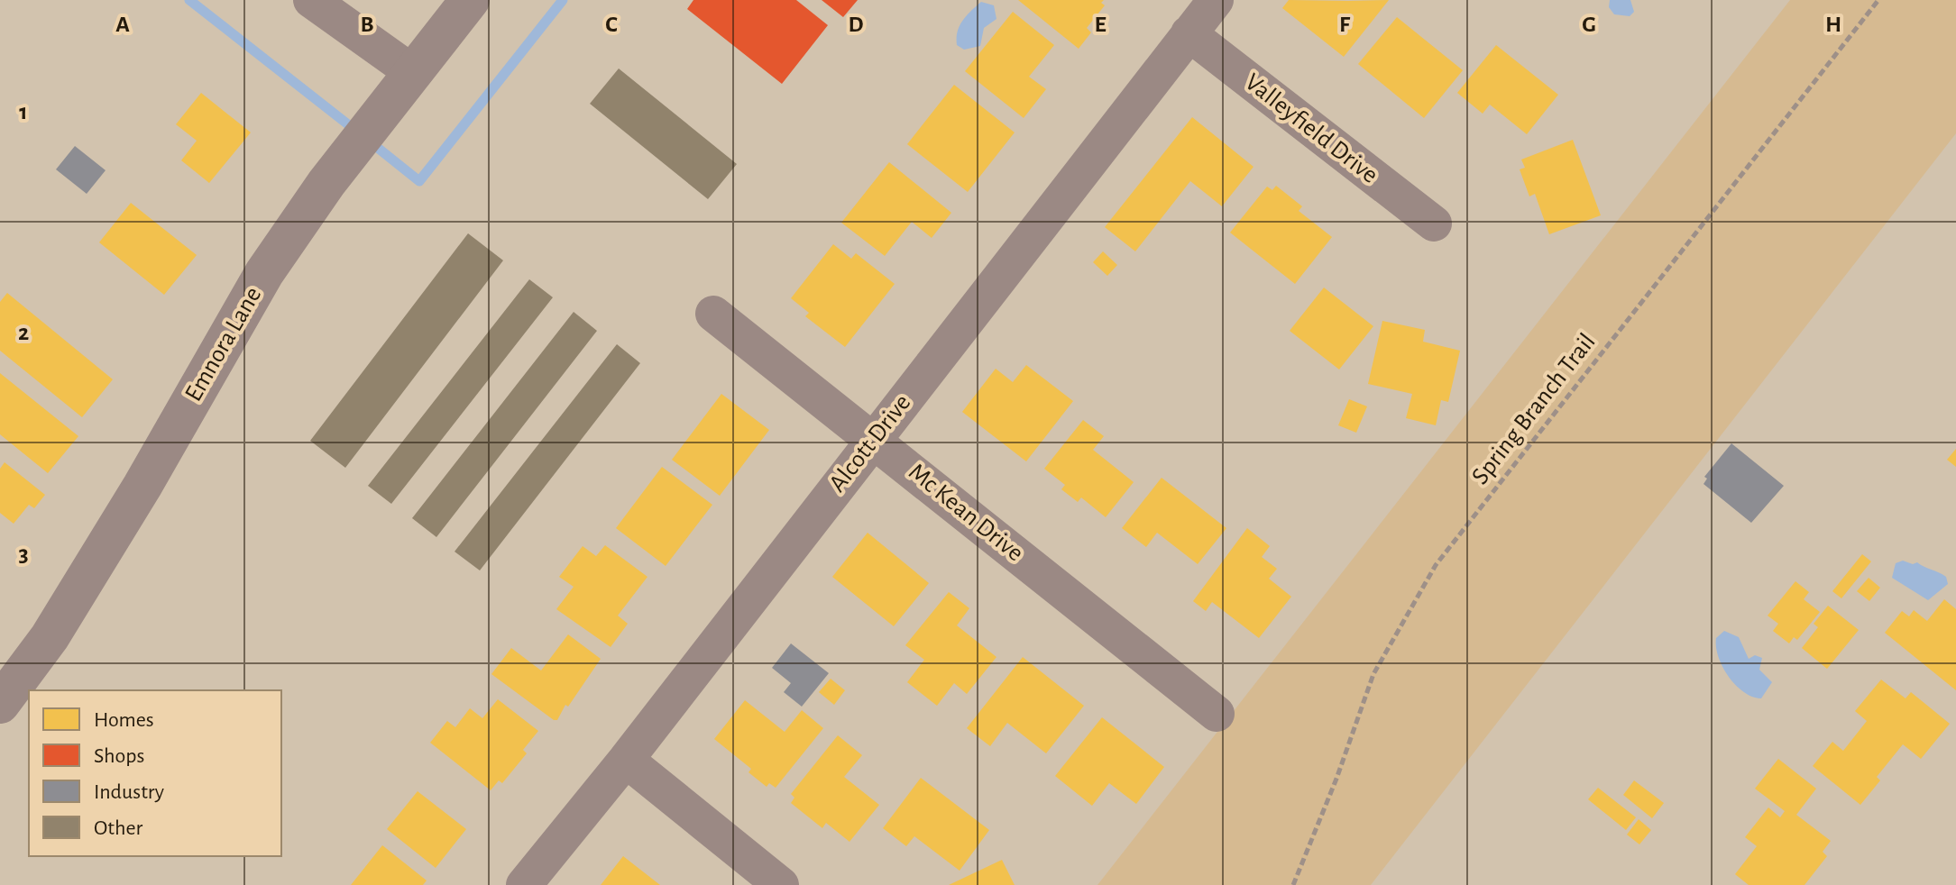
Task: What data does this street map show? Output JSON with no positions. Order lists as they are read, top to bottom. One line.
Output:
{"streets":{"street":["Valleyfield Drive","Emnora Lane","Alcott Drive","Mc Kean Drive"],"path":["Spring Branch Trail"]},"crossings":[["Valleyfield Drive","Alcott Drive"],["Alcott Drive","Mc Kean Drive"]],"legend":["Homes","Shops","Industry","Other"],"grid":{"columns":["A","B","C","D","E","F","G","H"],"rows":["1","2","3"]}}
